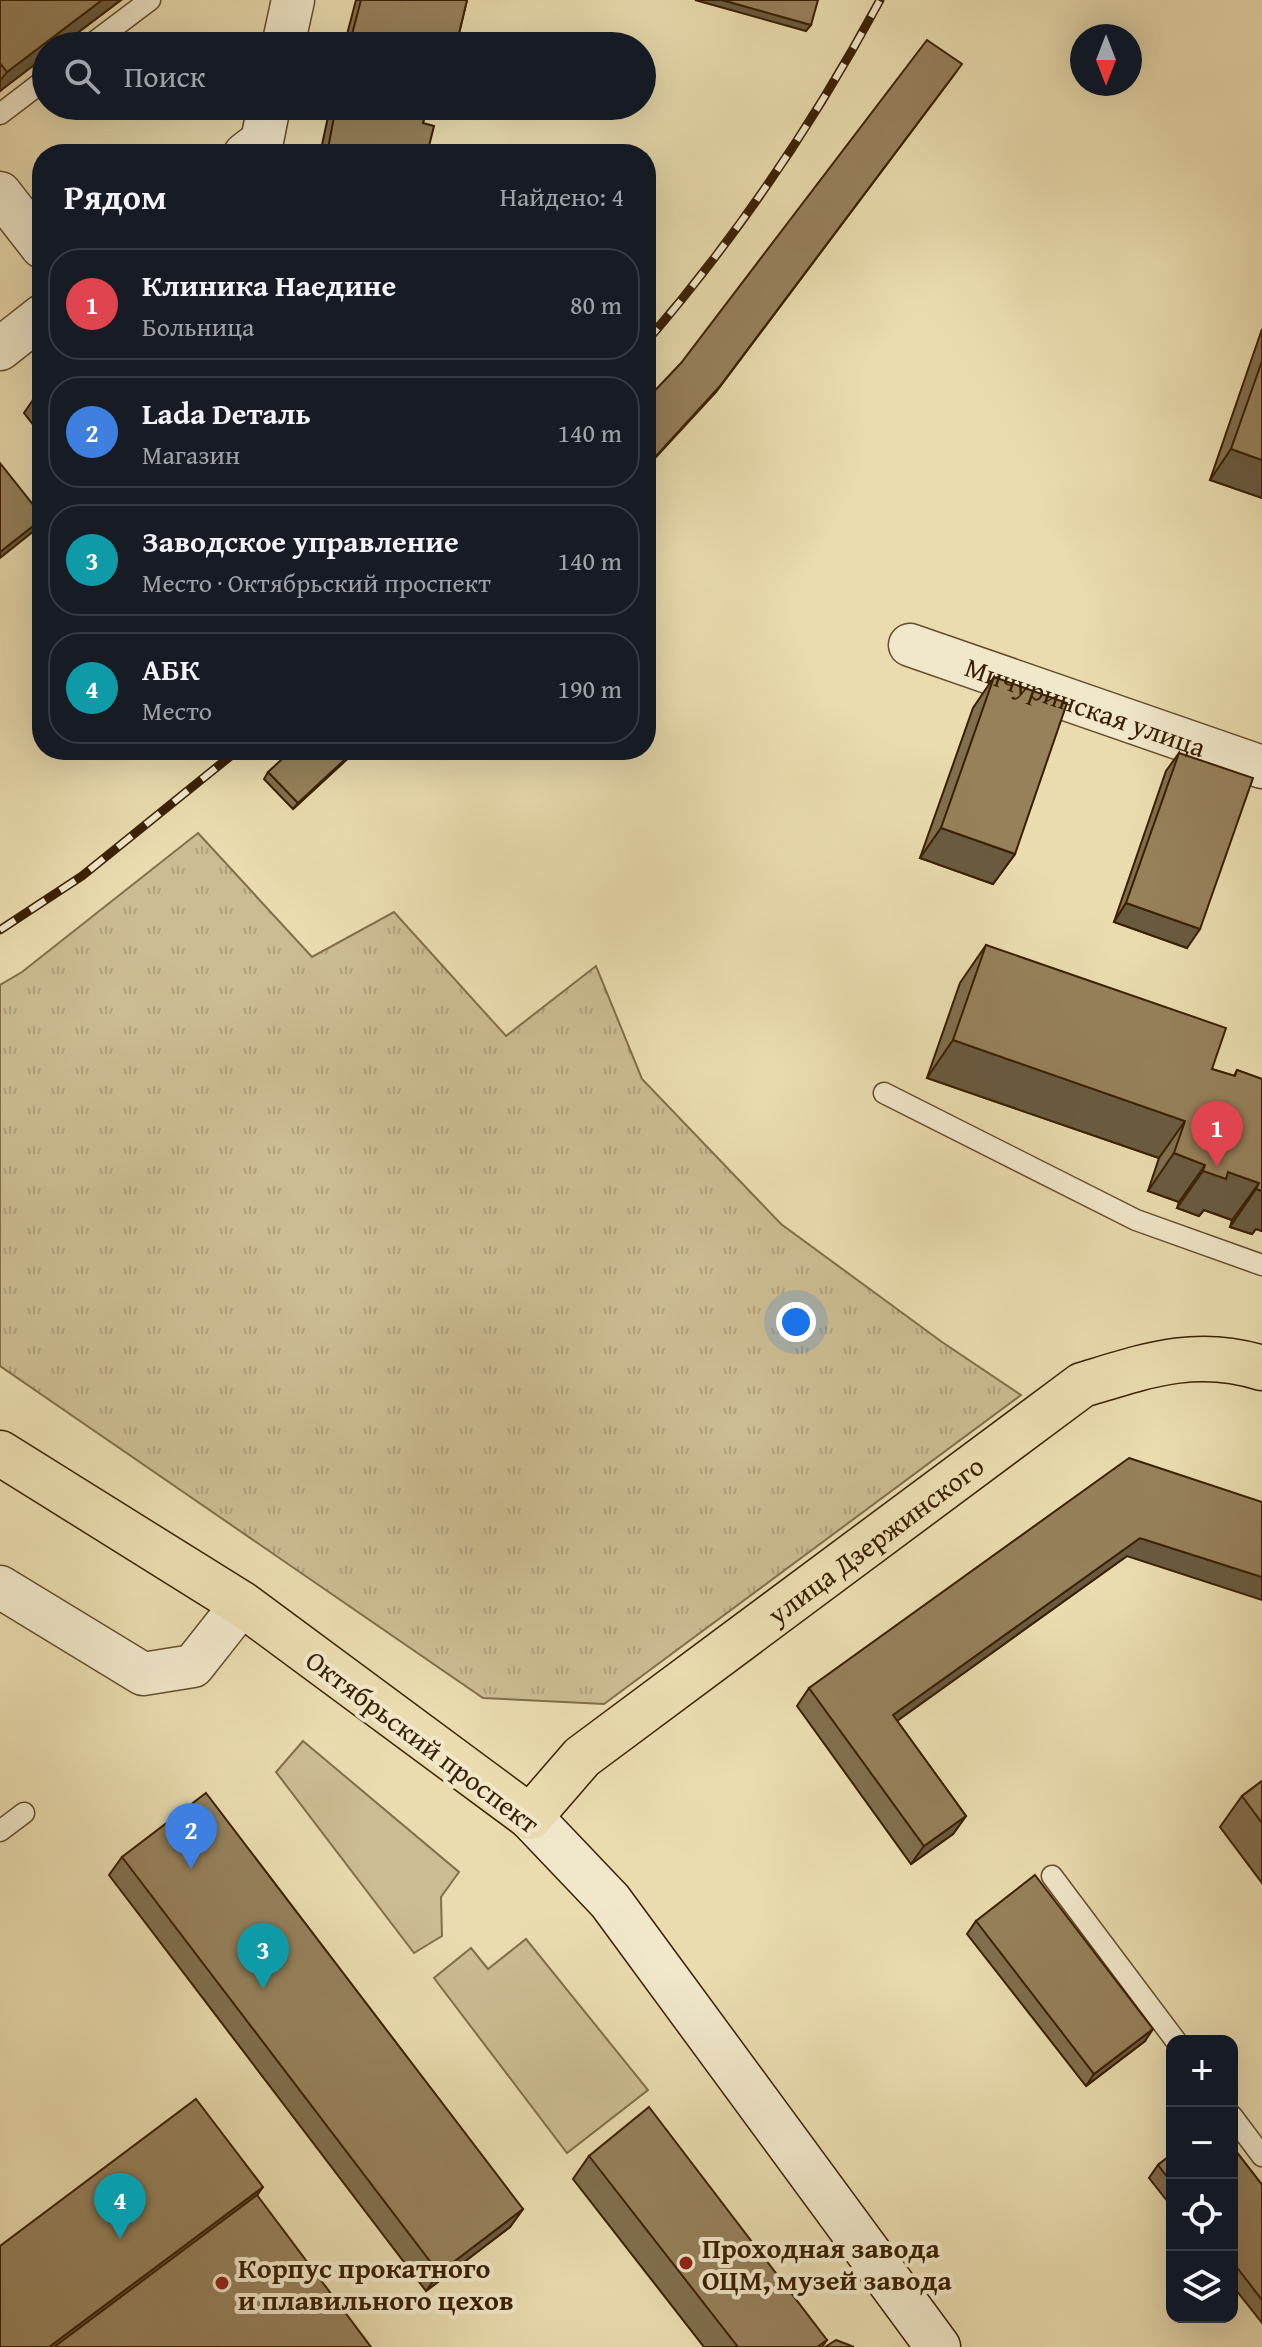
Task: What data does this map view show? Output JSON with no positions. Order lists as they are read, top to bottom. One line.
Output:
{"streets":{"main road":["улица Дзержинского","Октябрьский проспект"],"street":["Мичуринская улица"]},"crossings":[["улица Дзержинского","Октябрьский проспект"]],"places":["Проходная завода ОЦМ, музей завода","Корпус прокатного и плавильного цехов"],"north":"bottom","page":{"search":"Поиск","heading":["Рядом","Найдено: 4"],"list":[{"mark":"1","name":"Клиника Наедине","note":"Больница","value":"80 m"},{"mark":"2","name":"Lada Dеталь","note":"Магазин","value":"140 m"},{"mark":"3","name":"Заводское управление","note":"Место · Октябрьский проспект","value":"140 m"},{"mark":"4","name":"АБК","note":"Место","value":"190 m"}],"pins":["1","2","3","4"],"map_buttons":["+","−"]}}
